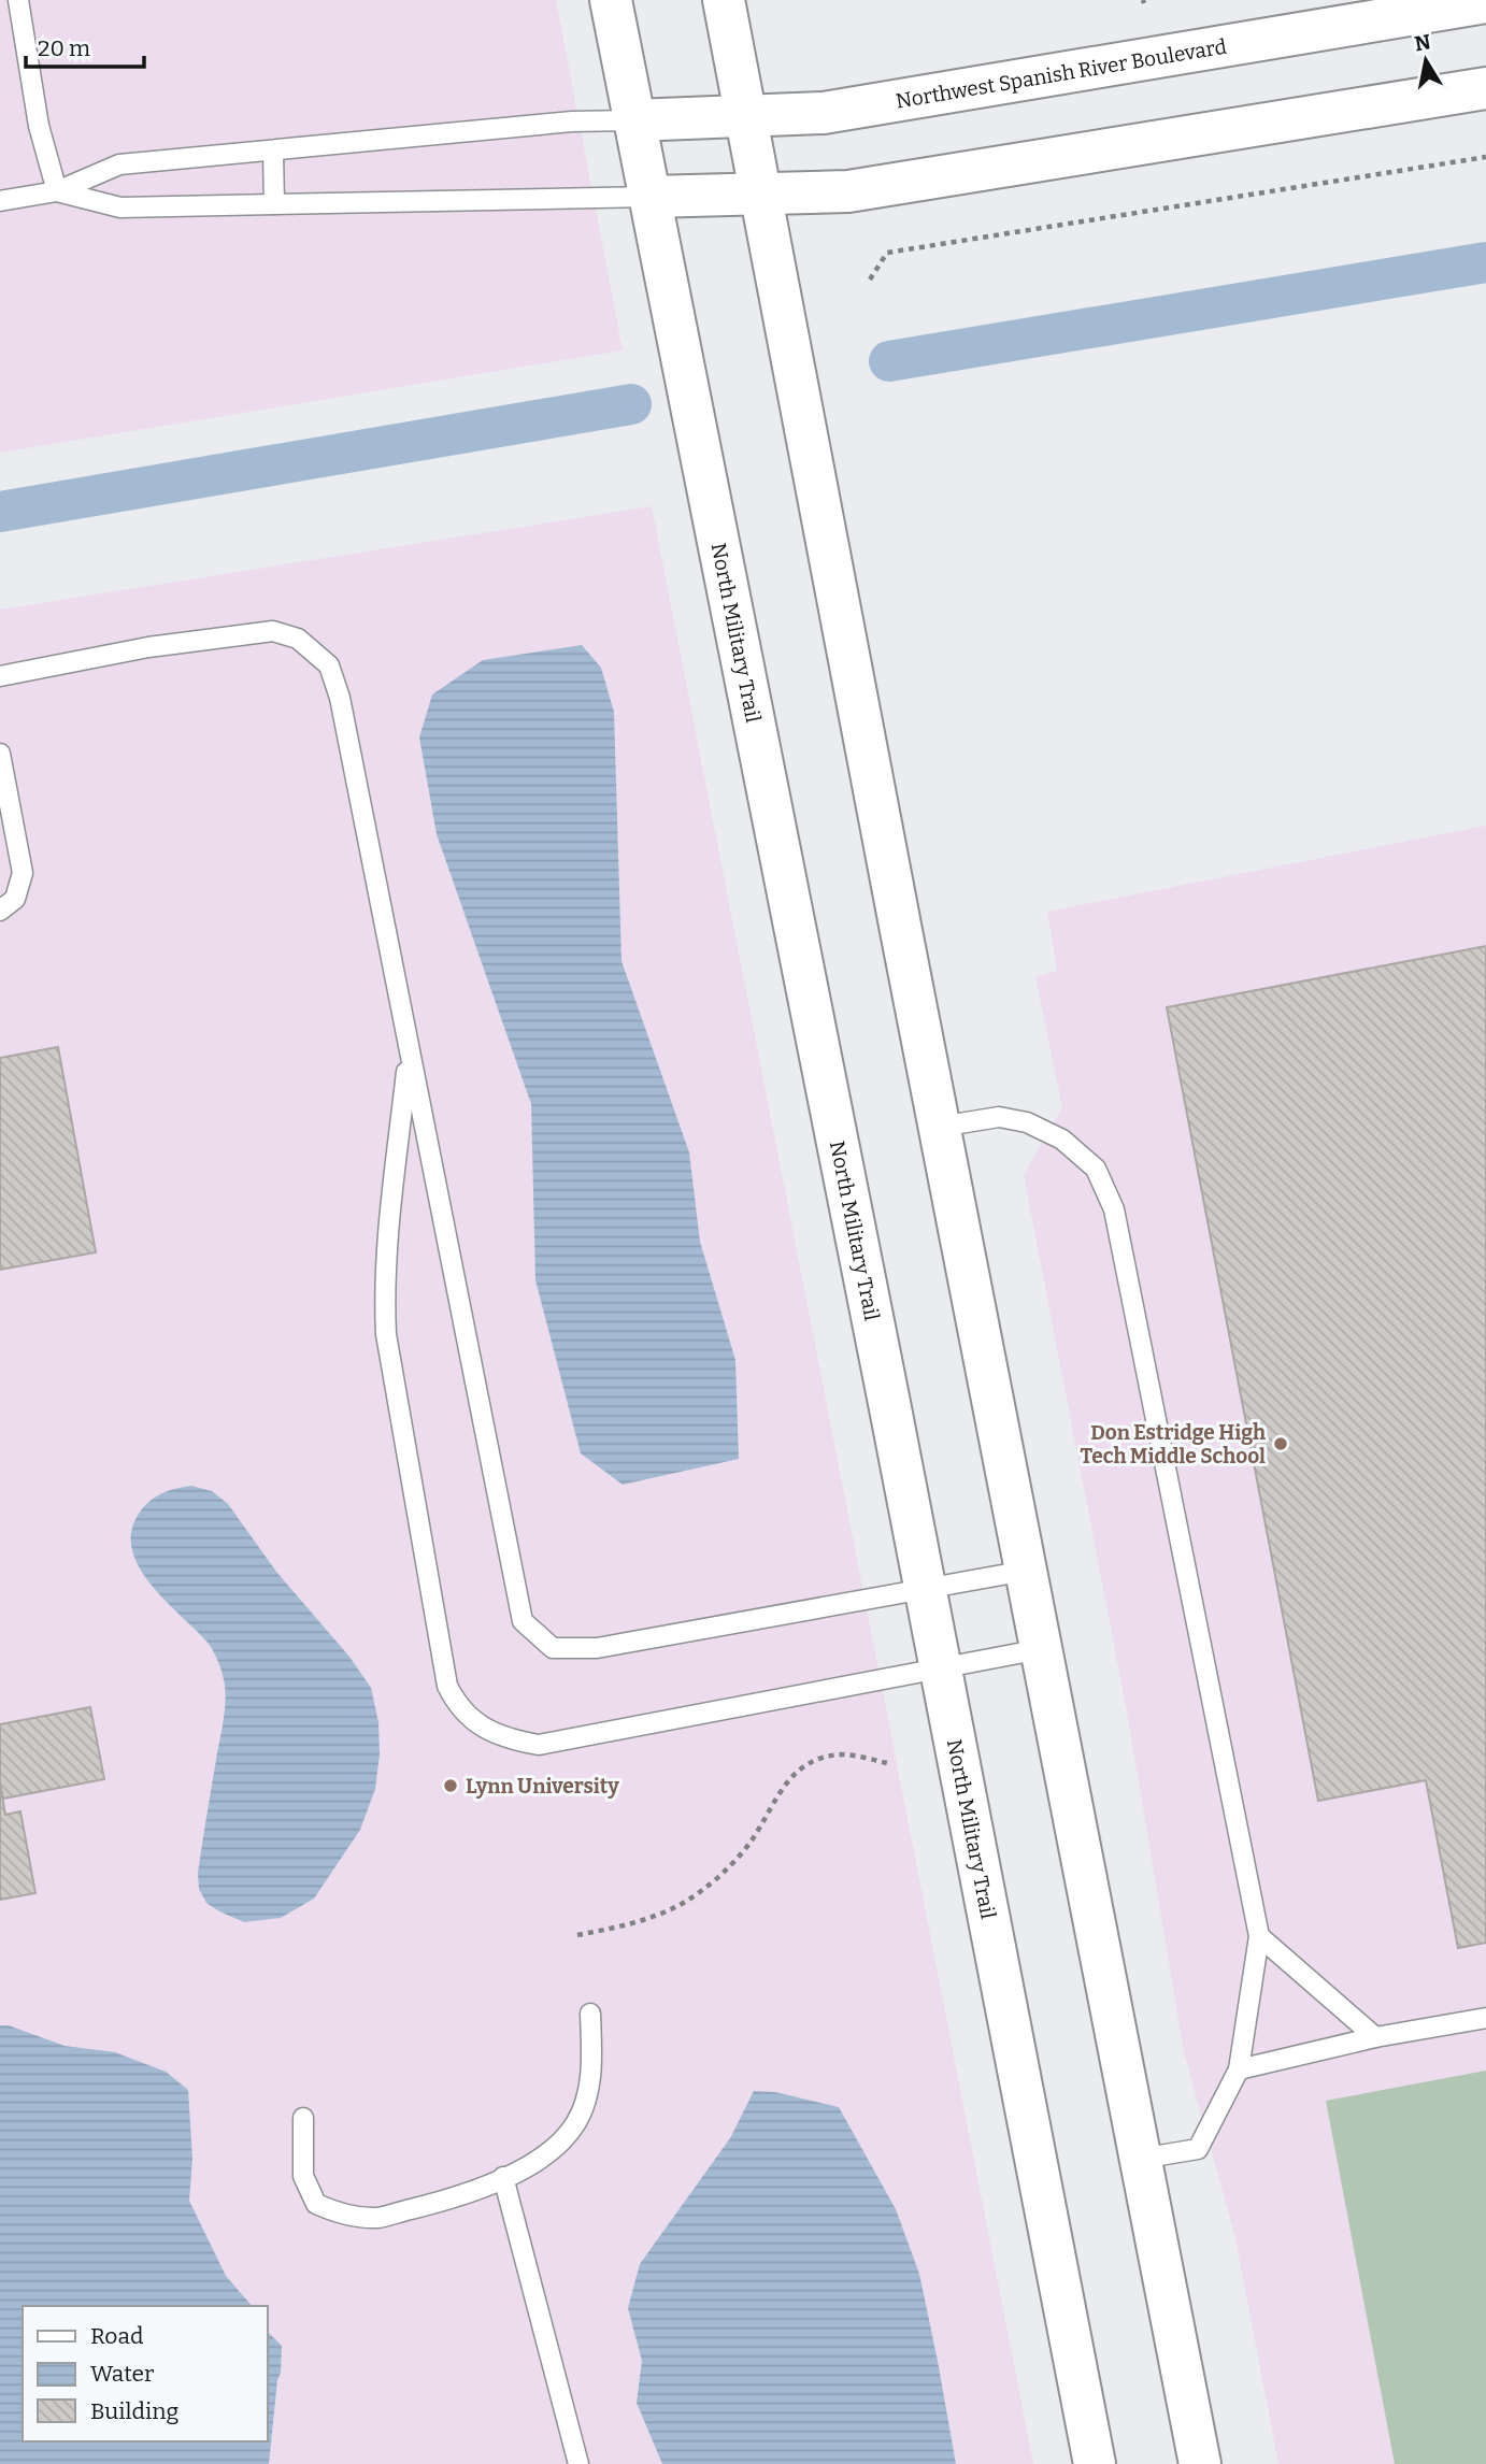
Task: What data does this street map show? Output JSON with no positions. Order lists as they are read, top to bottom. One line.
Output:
{"streets":{"main road":["Northwest Spanish River Boulevard","North Military Trail"]},"crossings":[["Northwest Spanish River Boulevard","North Military Trail"]],"places":["Don Estridge High Tech Middle School","Lynn University"],"legend":["Road","Water","Building"],"scale_bar":"20 m","north":"top"}
